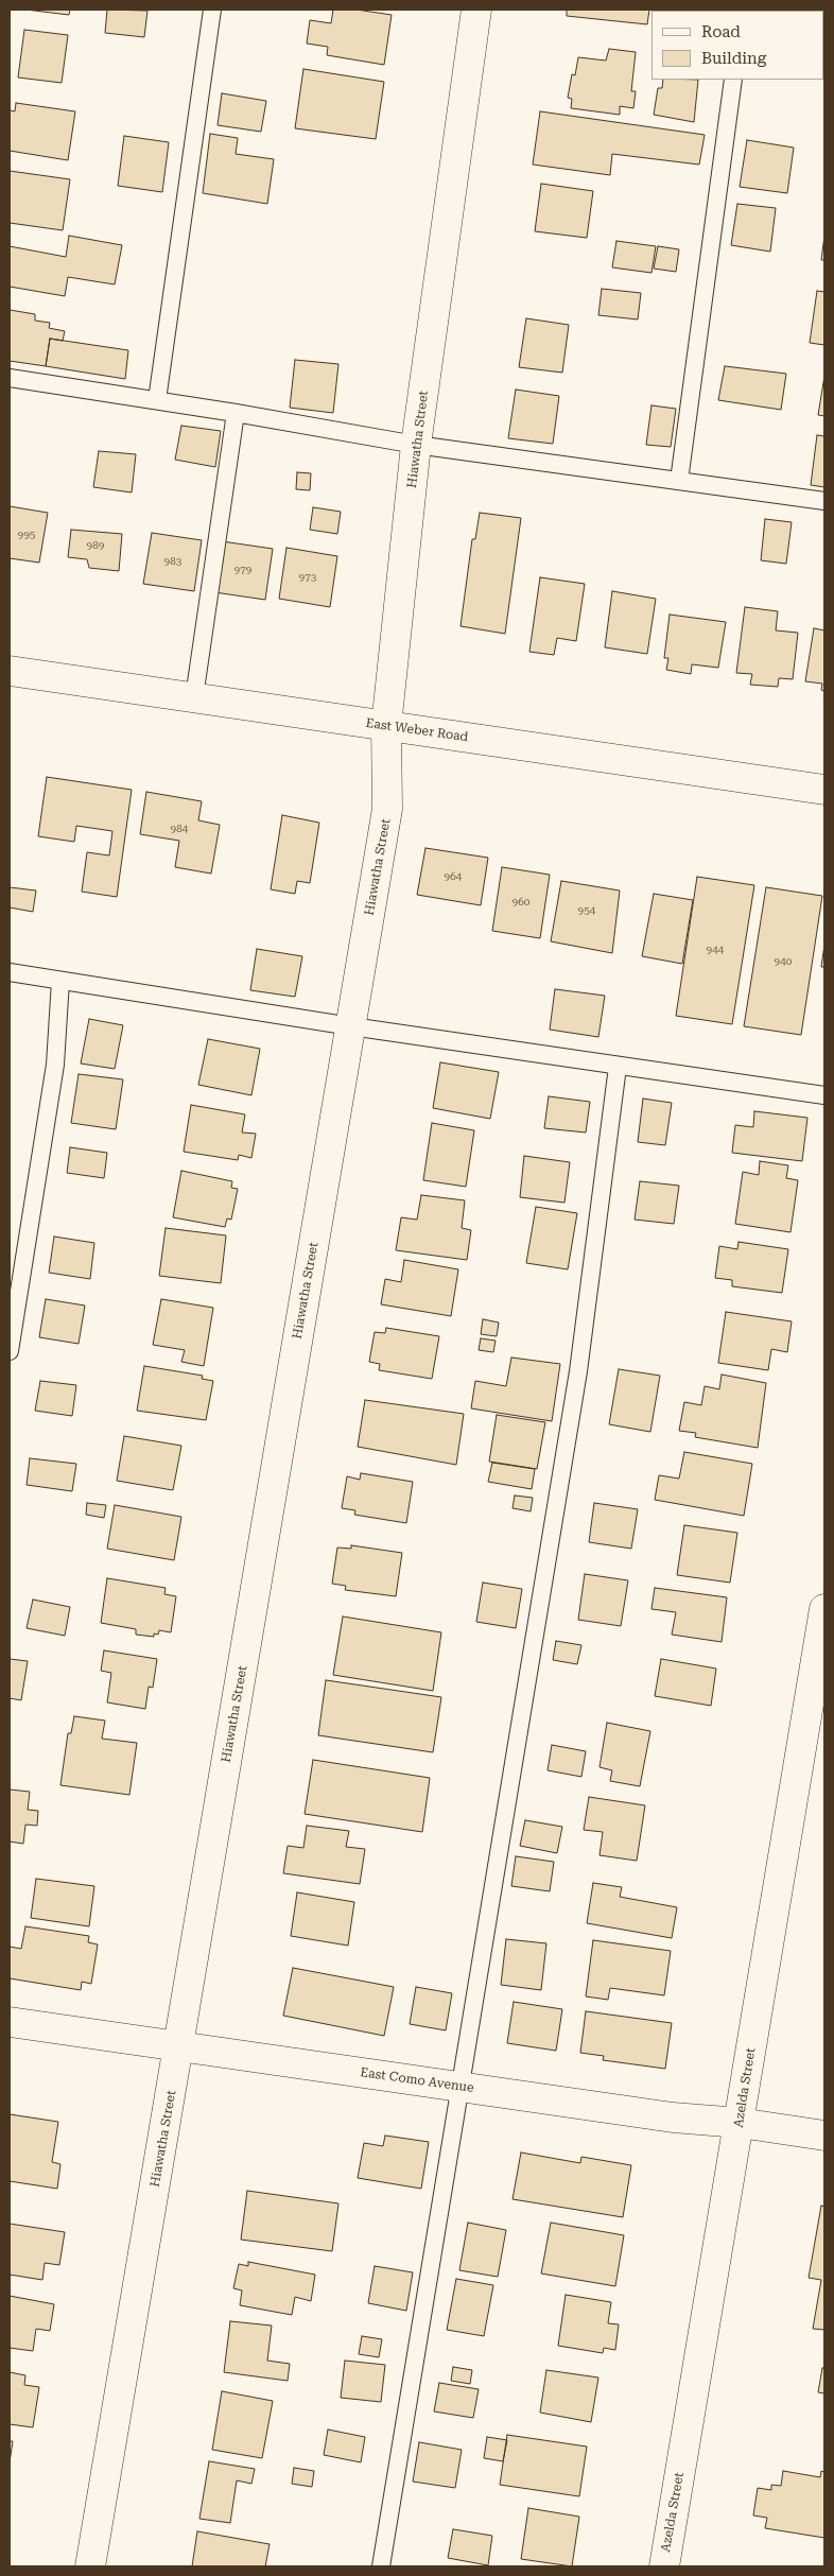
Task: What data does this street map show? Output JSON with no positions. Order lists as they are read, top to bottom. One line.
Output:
{"streets":{"street":["Hiawatha Street","East Weber Road","East Como Avenue","Azelda Street"]},"crossings":[["Hiawatha Street","East Weber Road"],["Hiawatha Street","East Como Avenue"],["East Como Avenue","Azelda Street"]],"house_numbers":["995","989","983","979","973","984","964","960","954","944","940"],"legend":["Road","Building"]}
